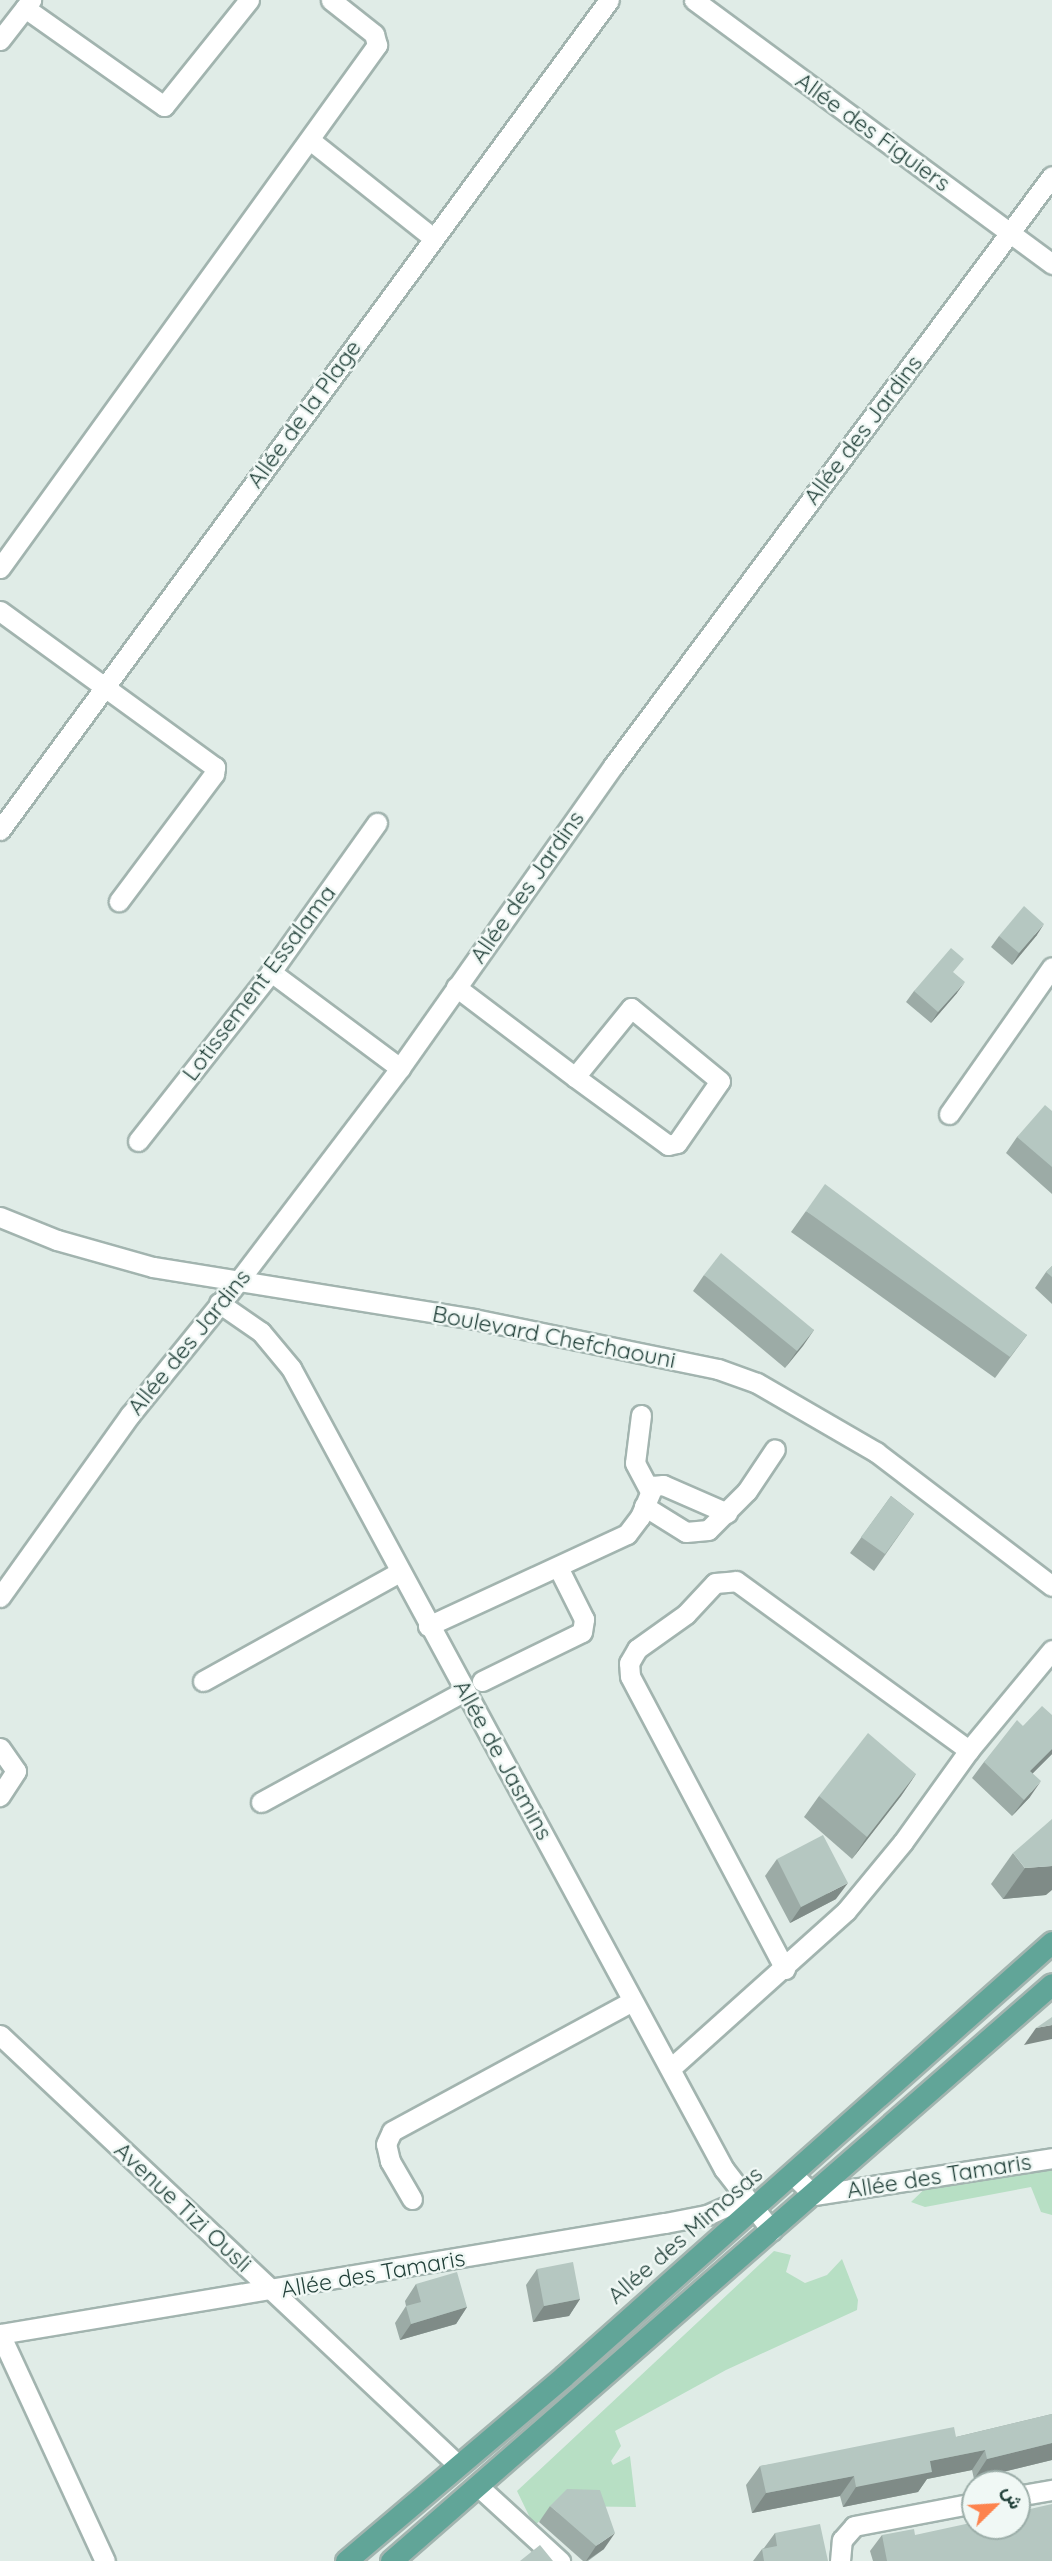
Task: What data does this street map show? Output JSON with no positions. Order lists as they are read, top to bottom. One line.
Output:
{"streets":{"main road":["Allée des Mimosas"],"street":["Allée des Figuiers","Allée de la Plage","Allée des Jardins","Lotissement Essalama","Boulevard Chefchaouni","Allée de Jasmins","Allée des Tamaris","Avenue Tizi Ousli"]},"crossings":[["Allée des Figuiers","Allée des Jardins"],["Allée des Jardins","Boulevard Chefchaouni"],["Allée des Jardins","Allée de Jasmins"],["Allée de Jasmins","Allée des Tamaris"],["Allée de Jasmins","Allée des Mimosas"],["Allée des Tamaris","Avenue Tizi Ousli"],["Allée des Tamaris","Allée des Mimosas"],["Avenue Tizi Ousli","Allée des Mimosas"]],"north":"top right"}
